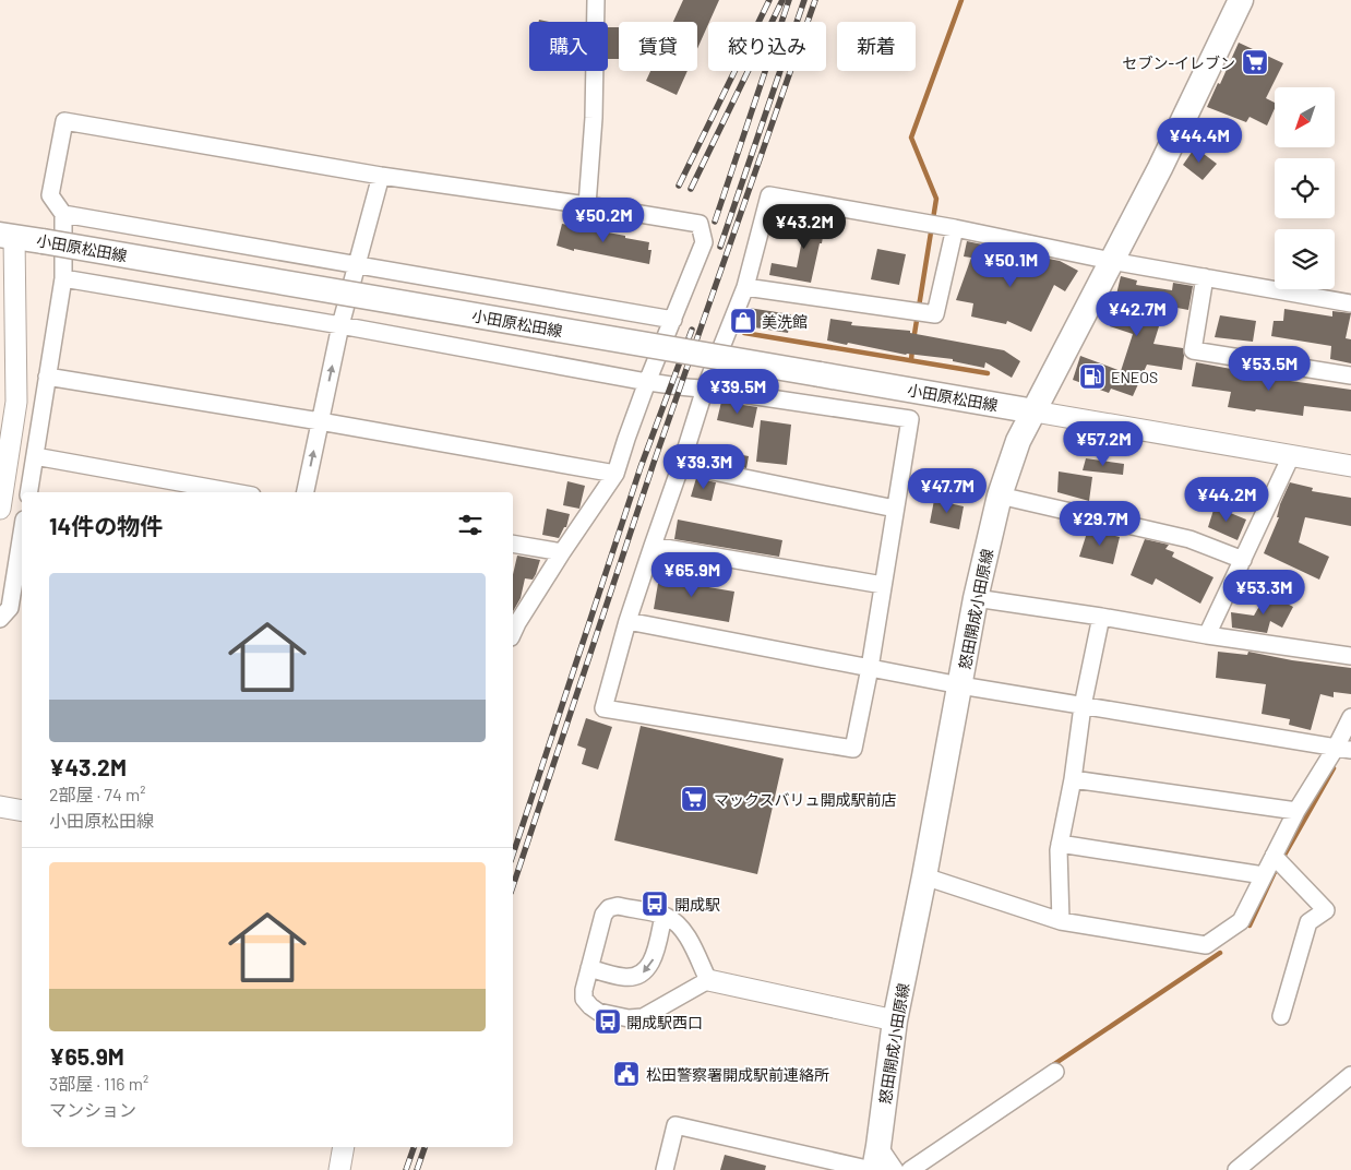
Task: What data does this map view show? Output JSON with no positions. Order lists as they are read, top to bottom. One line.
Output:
{"streets":{"main road":["小田原松田線","怒田開成小田原線"]},"crossings":[["小田原松田線","怒田開成小田原線"]],"places":{"supermarket":["セブン-イレブン","マックスバリュ開成駅前店"],"shop":["美洗館"],"fuel station":["ENEOS"],"bus stop":["開成駅","開成駅西口"],"public building":["松田警察署開成駅前連絡所"]},"north":"bottom left","page":{"chip":["購入","賃貸","絞り込み","新着"],"price":["¥44.4M","¥50.2M","¥43.2M","¥50.1M","¥42.7M","¥53.5M","¥39.5M","¥57.2M","¥39.3M","¥47.7M","¥44.2M","¥29.7M","¥65.9M","¥53.3M"],"heading":"14件の物件","list":[{"name":"¥43.2M","note":"2部屋 · 74 m² · 小田原松田線"},{"name":"¥65.9M","note":"3部屋 · 116 m² · マンション"}]}}
